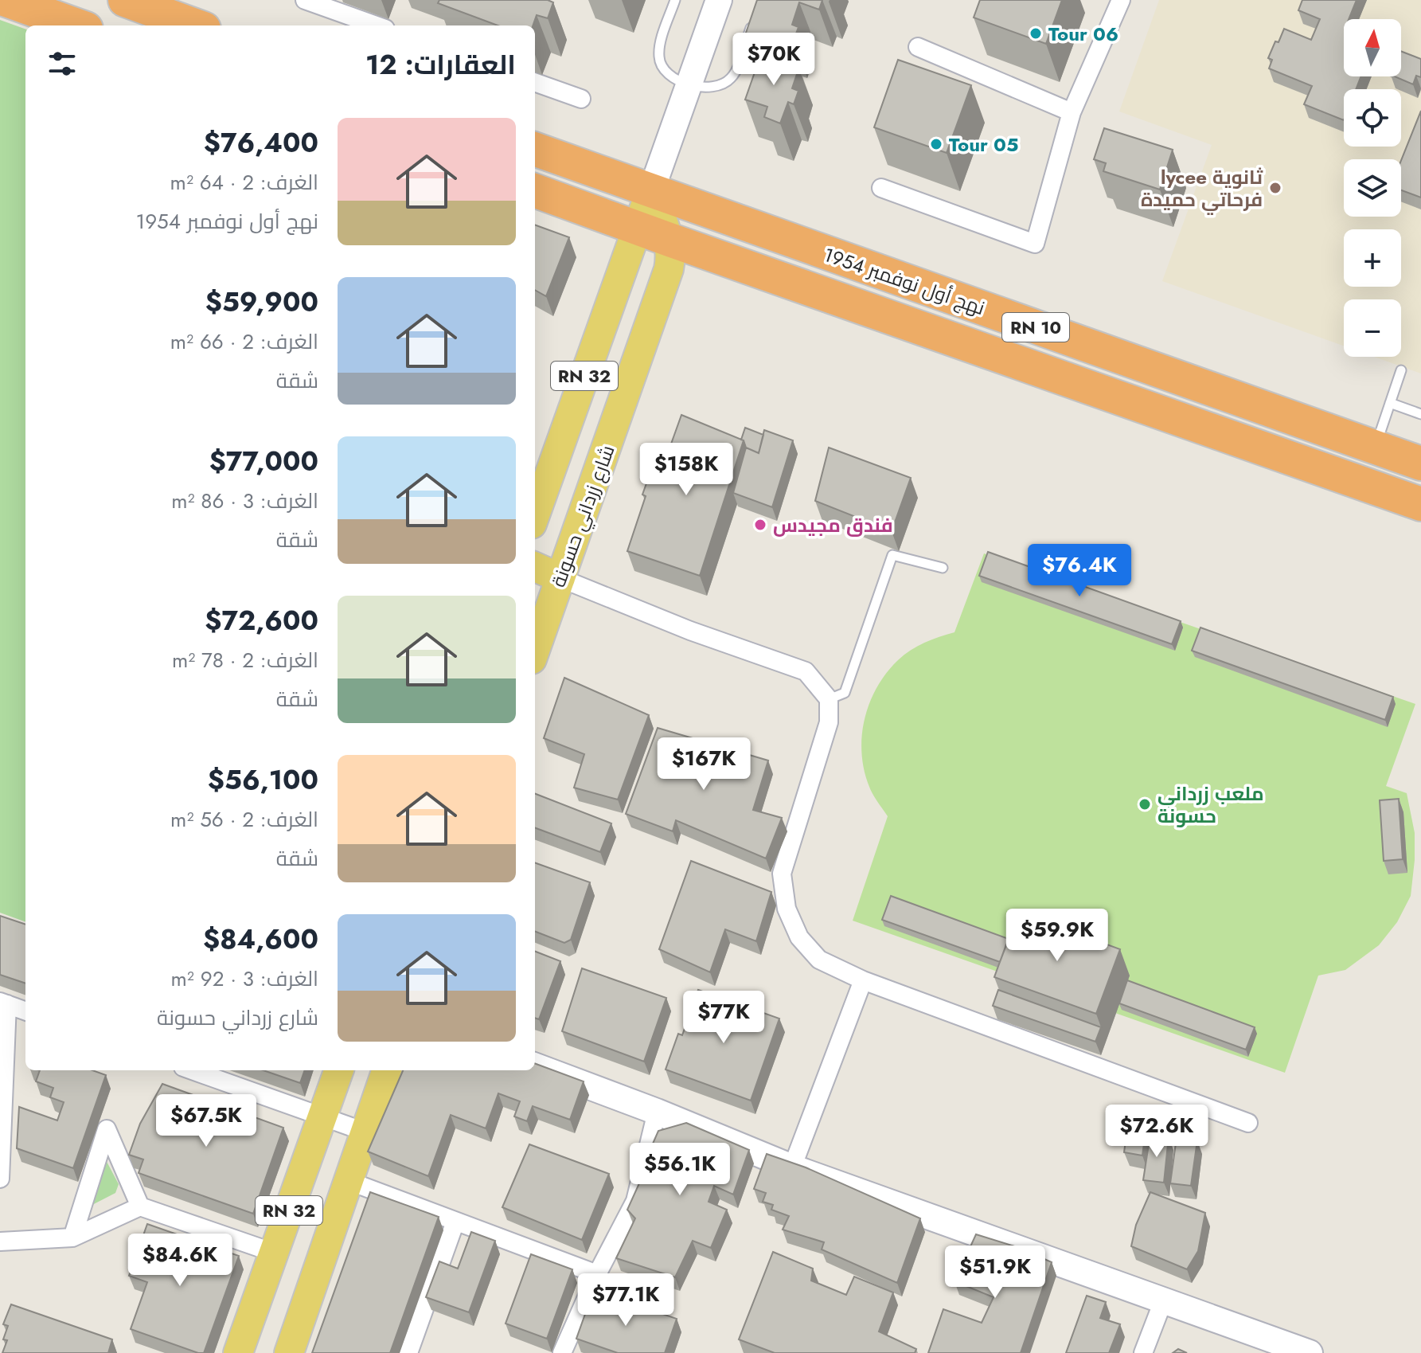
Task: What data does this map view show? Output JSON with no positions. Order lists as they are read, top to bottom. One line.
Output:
{"streets":{"highway":["نهج أول نوفمبر 1954","RN 10"],"main road":["RN 32","شارع زرداني حسونة"]},"crossings":[["نهج أول نوفمبر 1954","RN 10"],["نهج أول نوفمبر 1954","RN 32"],["نهج أول نوفمبر 1954","شارع زرداني حسونة"],["RN 10","RN 32"],["RN 10","شارع زرداني حسونة"],["RN 32","شارع زرداني حسونة"]],"places":["Tour 06","Tour 05","lycee ثانوية فرحاتي حميدة","فندق مجيدس","ملعب زرداني حسونة"],"north":"top","page":{"map_buttons":["+","−"],"heading":"العقارات: 12","price":["$70K","$158K","$76.4K","$167K","$59.9K","$77K","$67.5K","$72.6K","$56.1K","$84.6K","$51.9K","$77.1K"],"list":[{"name":"$76,400","note":"الغرف: 2 · 64 m² · نهج أول نوفمبر 1954"},{"name":"$59,900","note":"الغرف: 2 · 66 m² · شقة"},{"name":"$77,000","note":"الغرف: 3 · 86 m² · شقة"},{"name":"$72,600","note":"الغرف: 2 · 78 m² · شقة"},{"name":"$56,100","note":"الغرف: 2 · 56 m² · شقة"},{"name":"$84,600","note":"الغرف: 3 · 92 m² · شارع زرداني حسونة"}]}}
